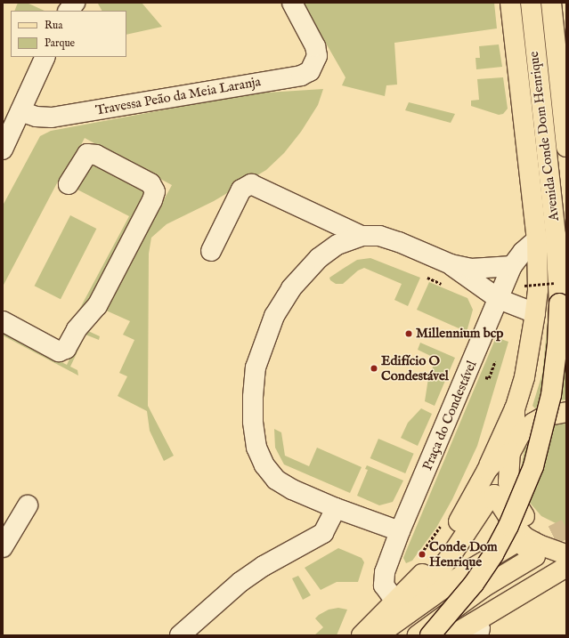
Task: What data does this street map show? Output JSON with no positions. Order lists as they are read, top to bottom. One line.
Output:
{"streets":{"main road":["Avenida Conde Dom Henrique"],"street":["Travessa Peão da Meia Laranja","Praça do Condestável"]},"crossings":[["Avenida Conde Dom Henrique","Praça do Condestável"]],"places":["Millennium bcp","Edifício O Condestável","Conde Dom Henrique"],"legend":["Rua","Parque"]}
